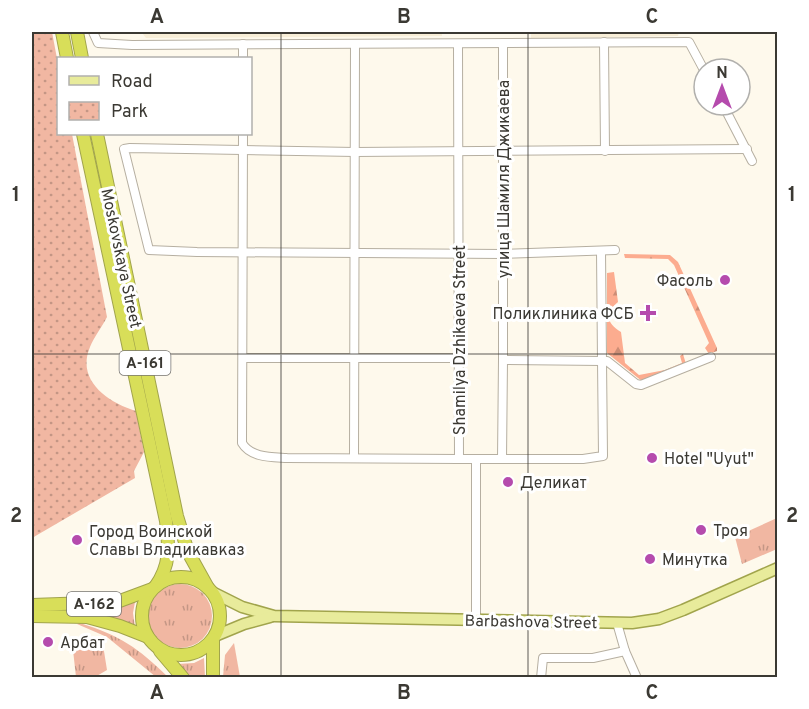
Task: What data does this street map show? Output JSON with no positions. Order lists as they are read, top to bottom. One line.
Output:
{"streets":{"highway":["Moskovskaya Street","А-161","А-162"],"main road":["Barbashova Street"],"street":["улица Шамиля Джикаева","Shamilya Dzhikaeva Street"]},"crossings":[["Moskovskaya Street","А-161"],["Moskovskaya Street","А-162"],["Moskovskaya Street","Barbashova Street"],["Shamilya Dzhikaeva Street","Barbashova Street"],["А-161","А-162"],["А-161","Barbashova Street"],["А-162","Barbashova Street"]],"places":{"other":["Фасоль","Hotel \"Uyut\"","Деликат","Троя","Город Воинской Славы Владикавказ","Минутка","Арбат"],"health":["Поликлиника ФСБ"]},"legend":["Road","Park"],"north":"top","grid":{"columns":["A","B","C"],"rows":["1","2"]}}
